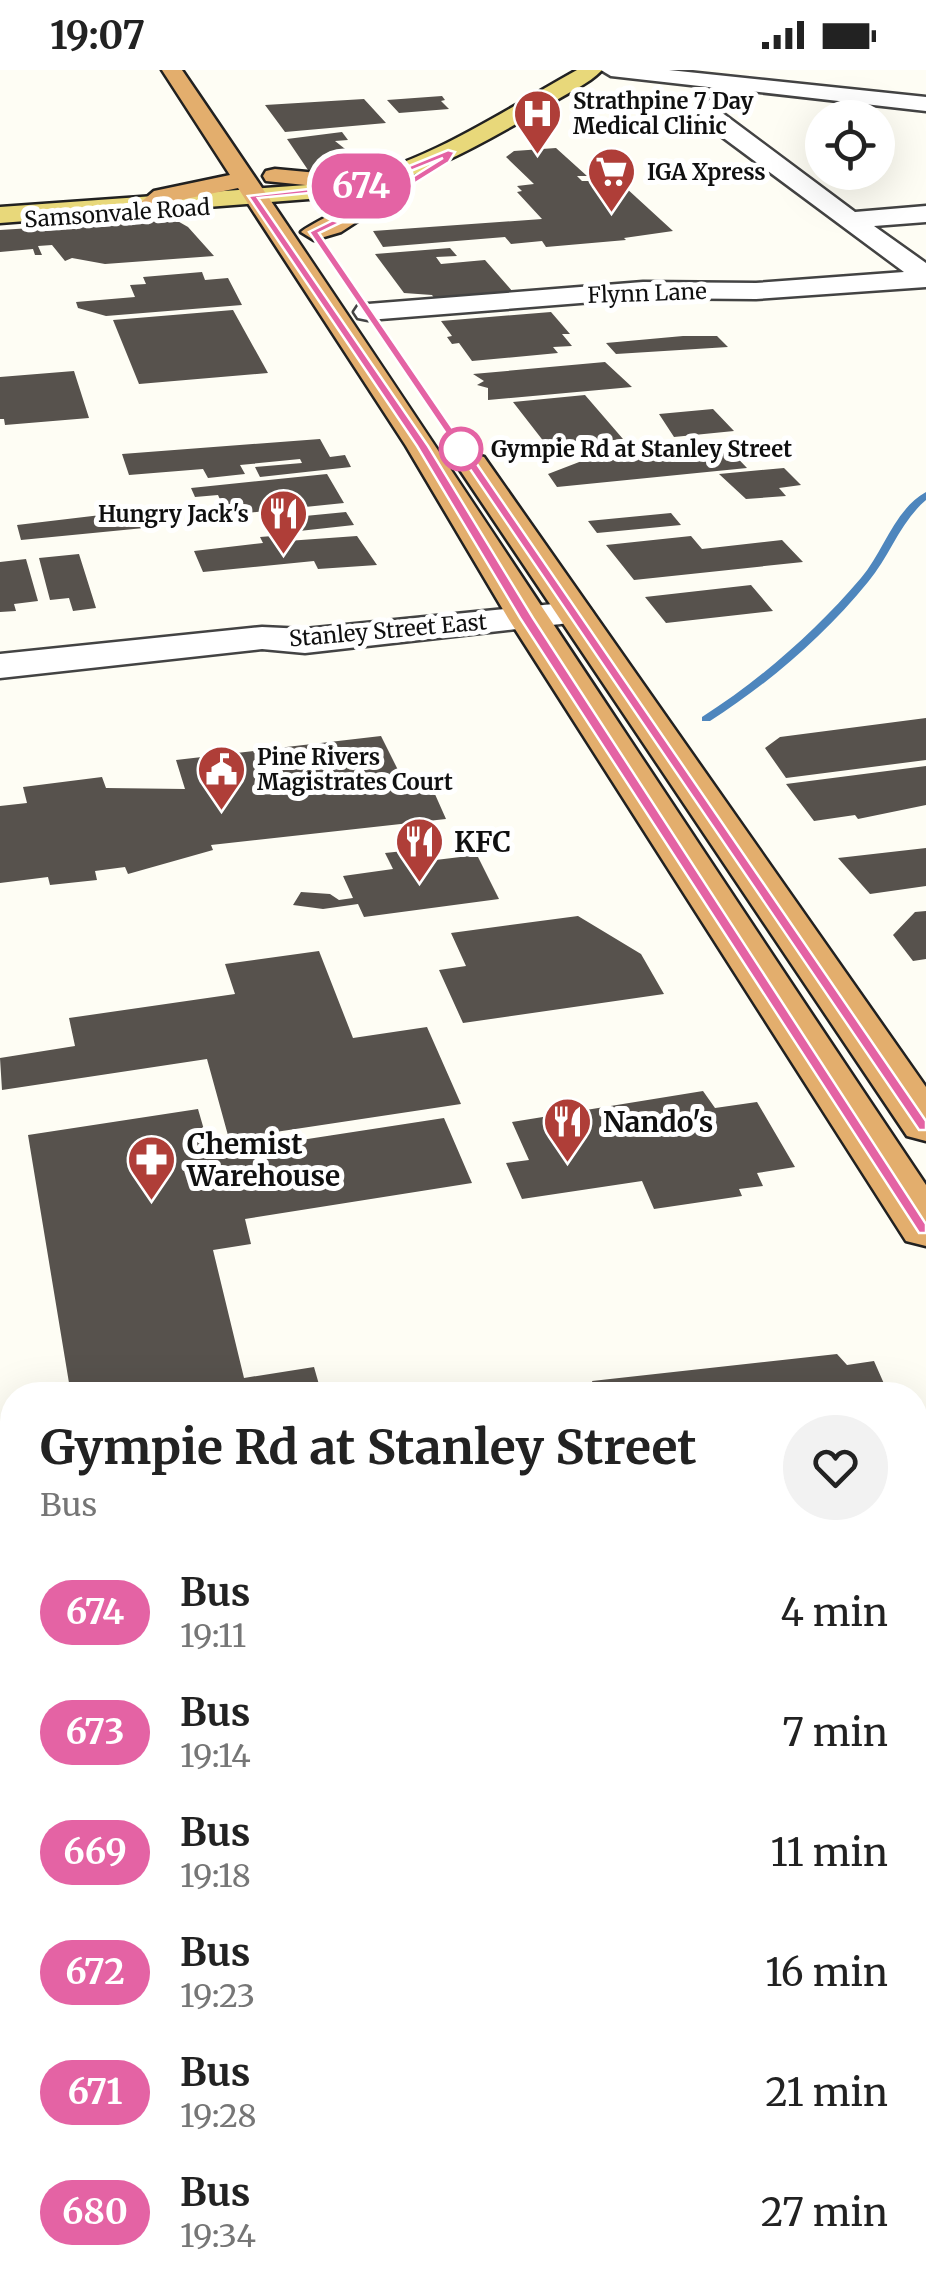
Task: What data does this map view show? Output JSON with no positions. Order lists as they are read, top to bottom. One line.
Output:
{"streets":{"main road":["Samsonvale Road"],"street":["Flynn Lane","Stanley Street East"]},"places":{"hospital":["Strathpine 7 Day Medical Clinic"],"supermarket":["IGA Xpress"],"other":["Gympie Rd at Stanley Street"],"restaurant":["Hungry Jack's","KFC","Nando's"],"public building":["Pine Rivers Magistrates Court"],"pharmacy":["Chemist Warehouse"]},"lines":["bus line 674"],"page":{"status":"19:07","on_map":"674","heading":["Gympie Rd at Stanley Street","Bus"],"list":[{"mark":"674","name":"Bus","note":"19:11","value":"4 min"},{"mark":"673","name":"Bus","note":"19:14","value":"7 min"},{"mark":"669","name":"Bus","note":"19:18","value":"11 min"},{"mark":"672","name":"Bus","note":"19:23","value":"16 min"},{"mark":"671","name":"Bus","note":"19:28","value":"21 min"},{"mark":"680","name":"Bus","note":"19:34","value":"27 min"}]}}
